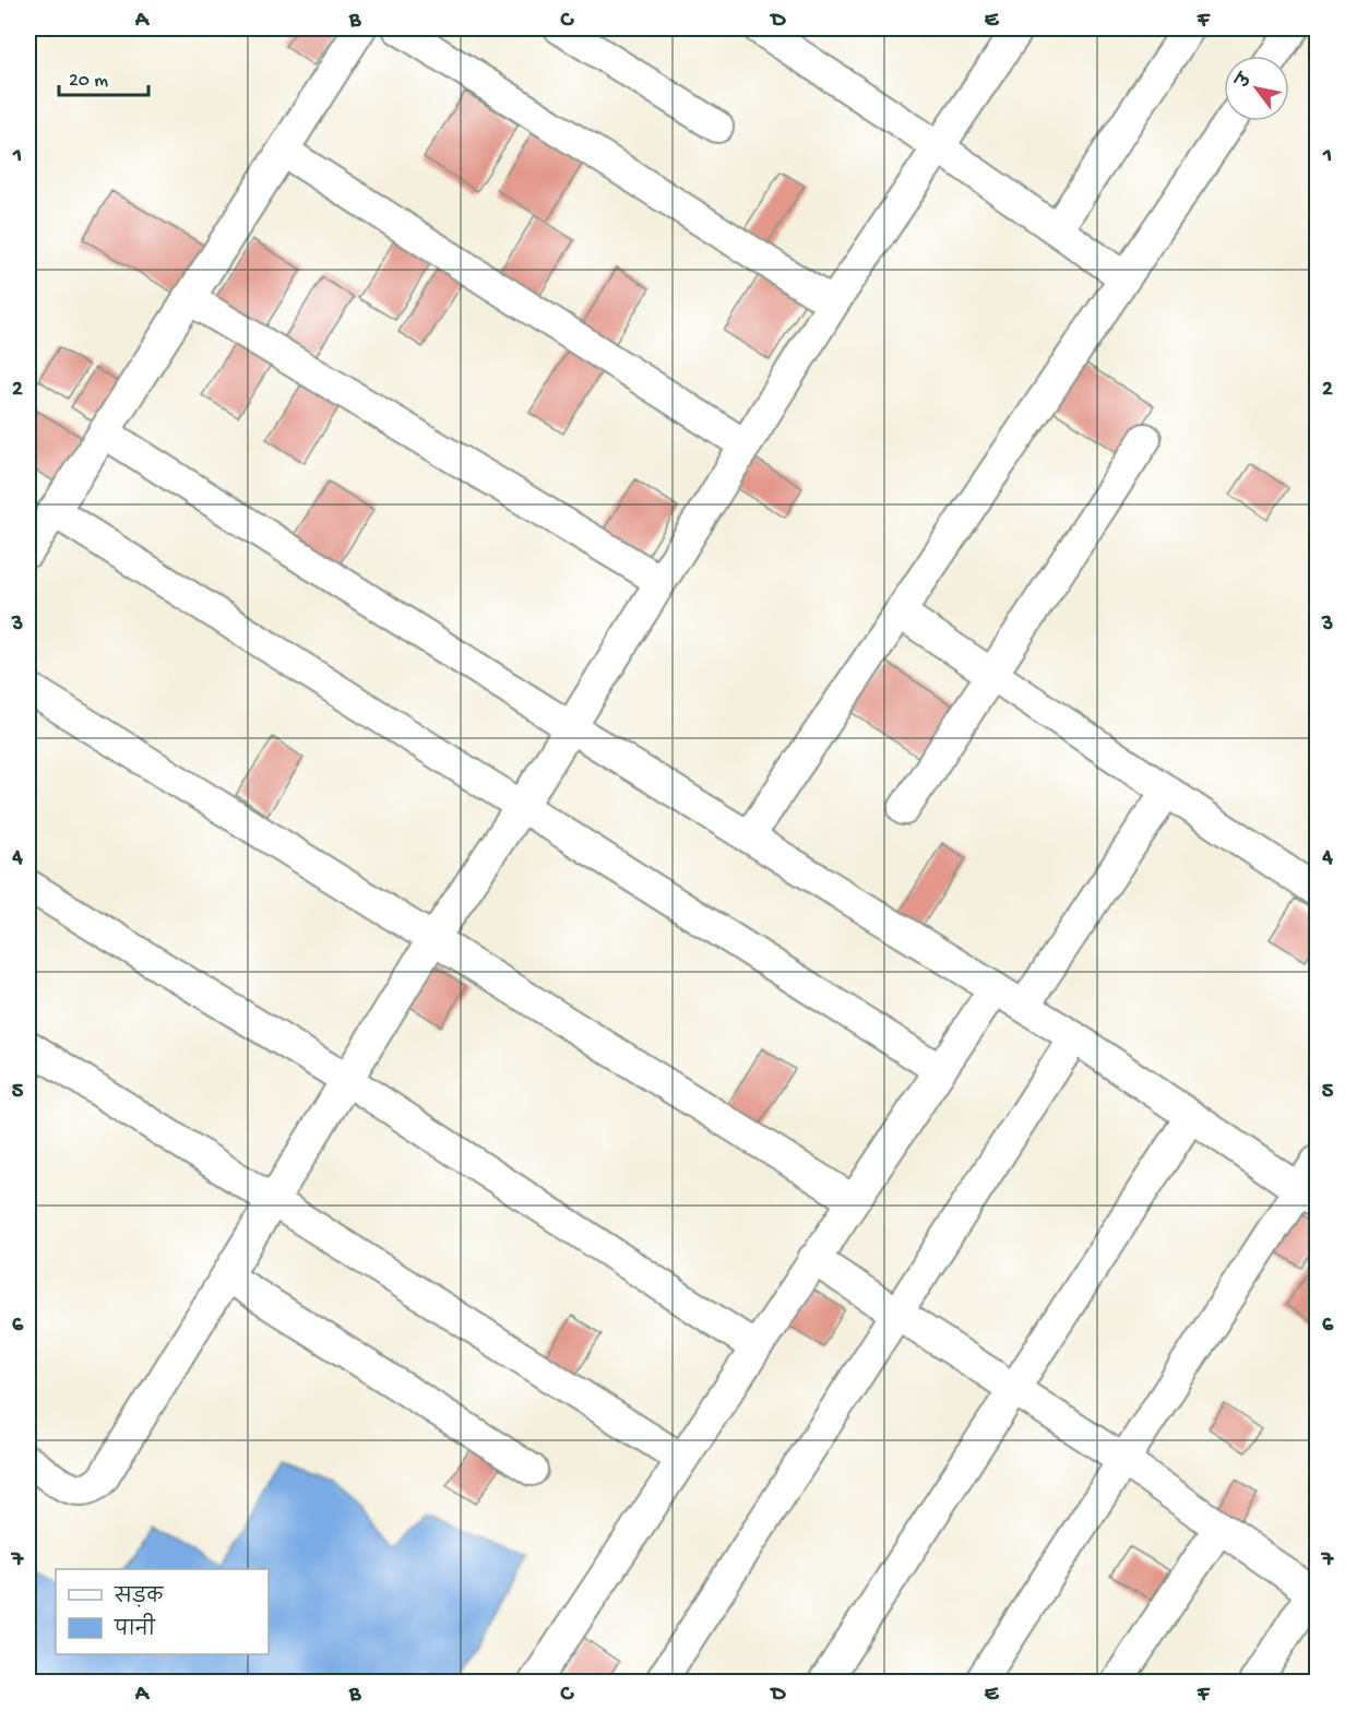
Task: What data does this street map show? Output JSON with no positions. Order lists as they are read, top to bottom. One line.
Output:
{"legend":["सड़क","पानी"],"scale_bar":"20 m","north":"top left","grid":{"columns":["A","B","C","D","E","F"],"rows":["1","2","3","4","5","6","7"]}}
